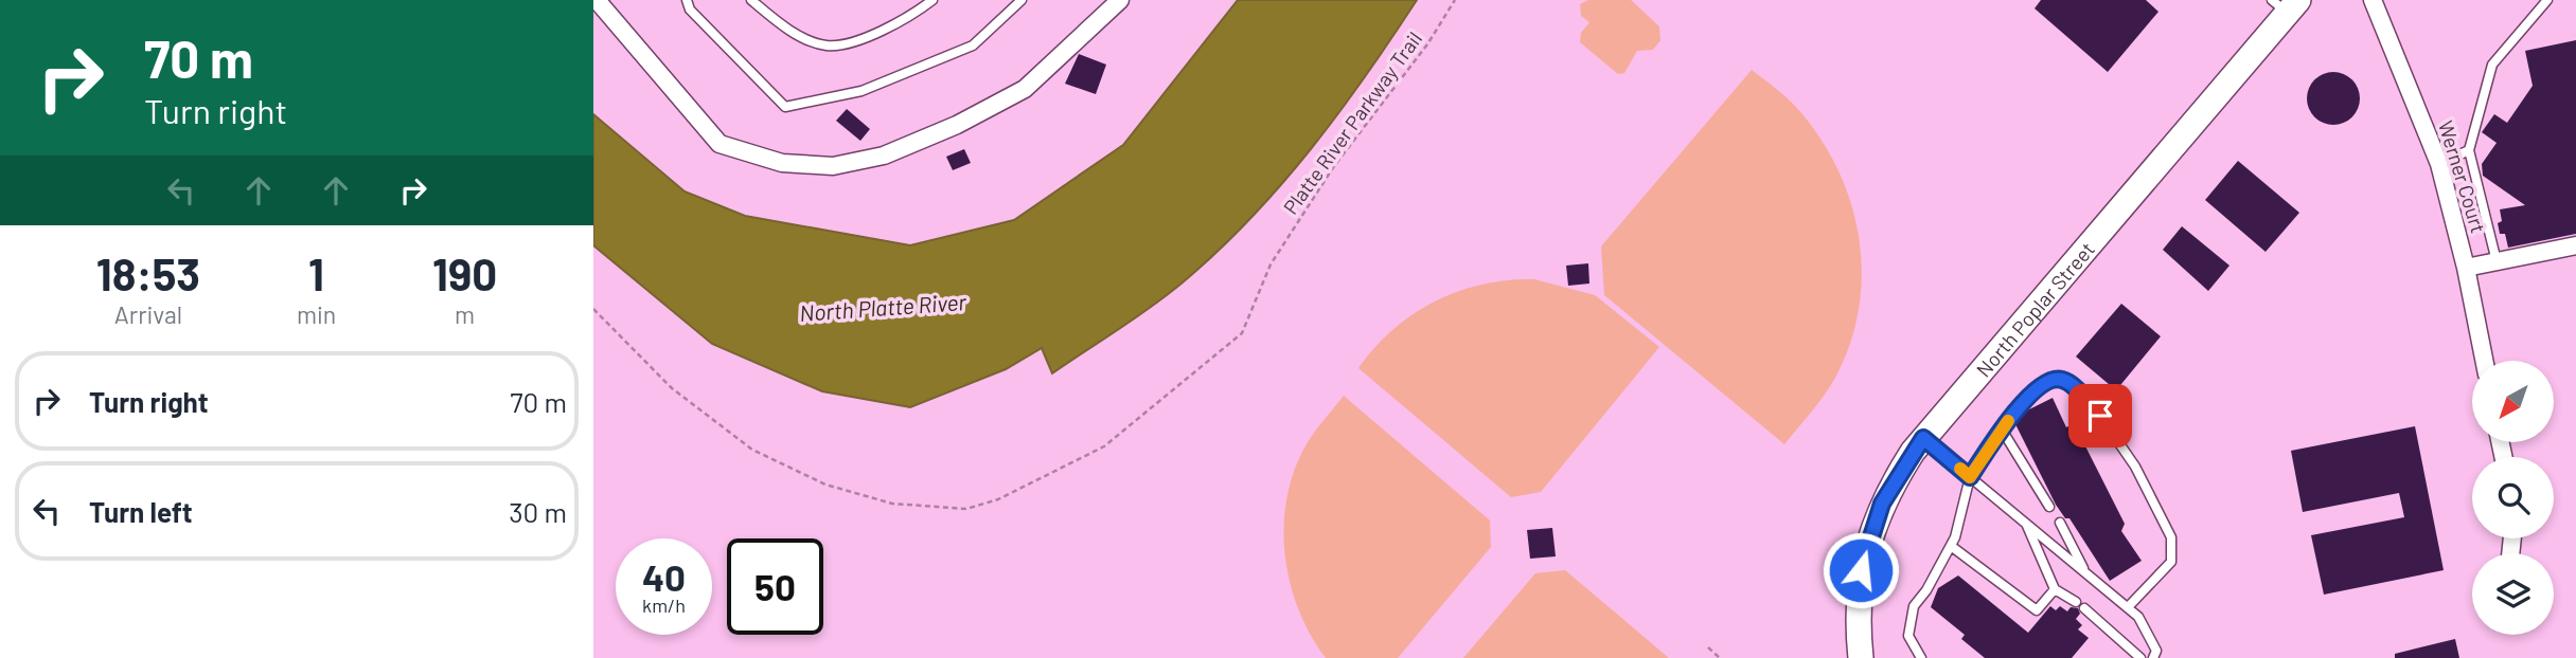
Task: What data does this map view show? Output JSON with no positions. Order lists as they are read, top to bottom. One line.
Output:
{"streets":{"main road":["North Poplar Street"],"street":["Werner Court"],"path":["Platte River Parkway Trail"]},"water":["North Platte River"],"north":"bottom left","page":{"turn":["70 m","Turn right"],"eta":["18:53","Arrival","1","min","190","m"],"list":[{"name":"Turn right","value":"70 m"},{"name":"Turn left","value":"30 m"}],"speed":"40 km/h","limit":"50"}}
